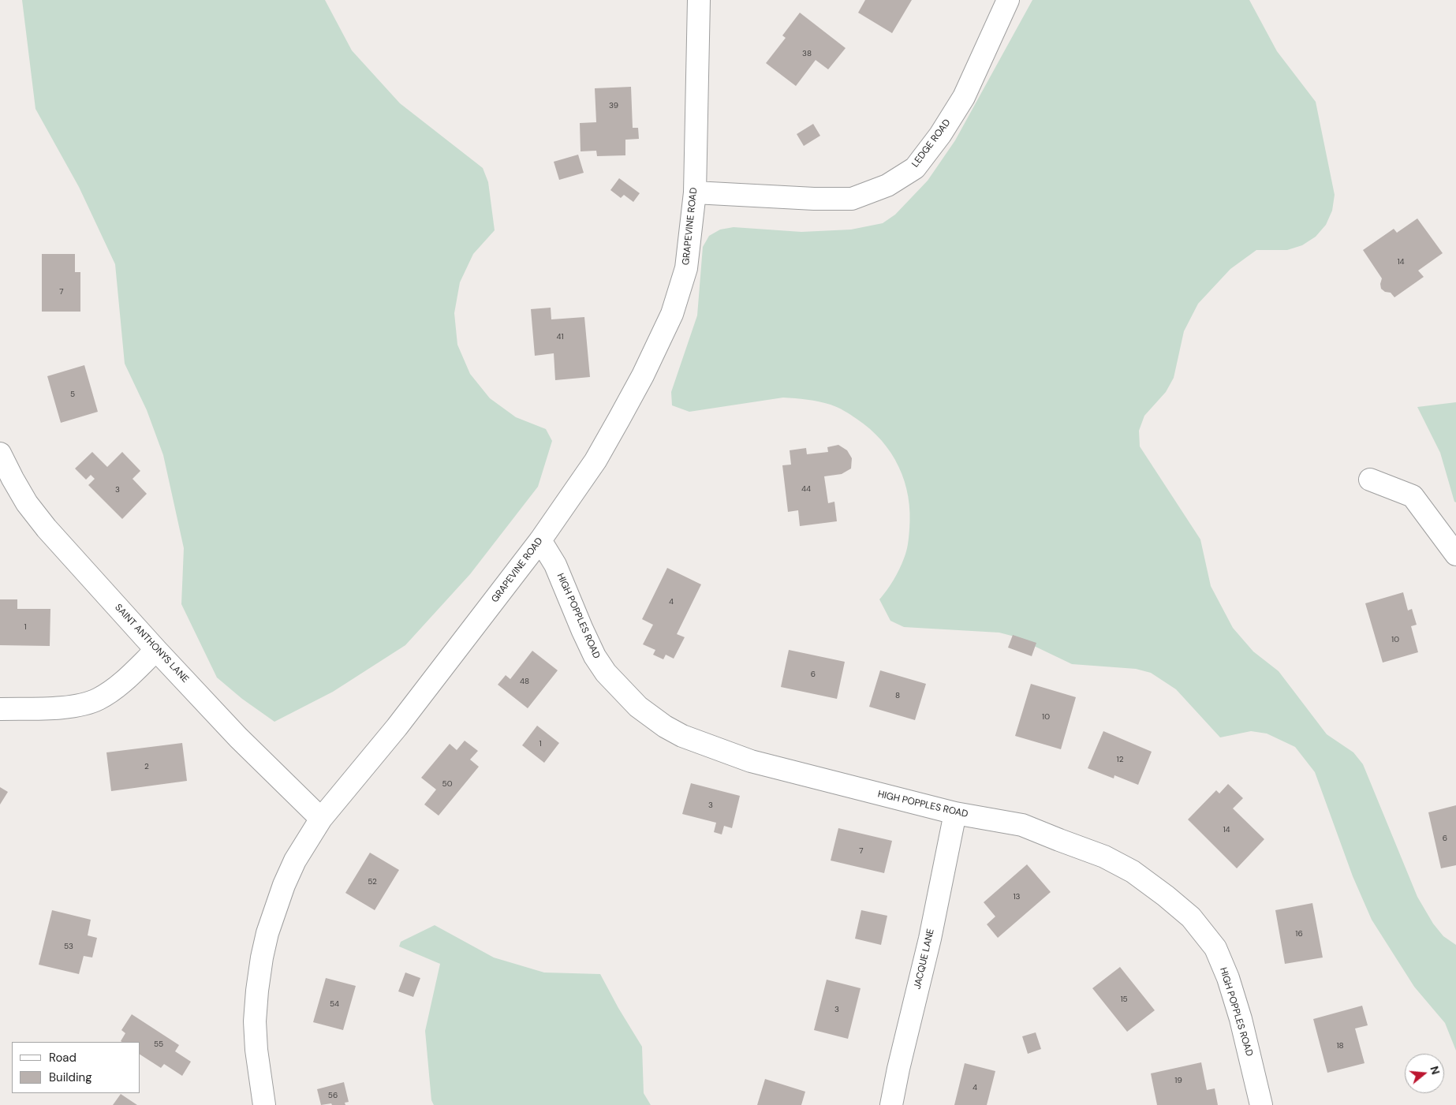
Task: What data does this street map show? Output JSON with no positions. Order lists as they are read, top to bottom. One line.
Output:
{"streets":{"street":["LEDGE ROAD","GRAPEVINE ROAD","HIGH POPPLES ROAD","SAINT ANTHONYS LANE","JACQUE LANE"]},"crossings":[["LEDGE ROAD","GRAPEVINE ROAD"],["GRAPEVINE ROAD","HIGH POPPLES ROAD"],["GRAPEVINE ROAD","SAINT ANTHONYS LANE"],["HIGH POPPLES ROAD","JACQUE LANE"]],"house_numbers":["38","39","14","7","41","5","44","3","4","1","10","6","48","8","10","1","12","2","50","3","14","6","7","52","13","16","53","15","54","3","55","18","19","4","56"],"legend":["Road","Building"],"north":"right"}
